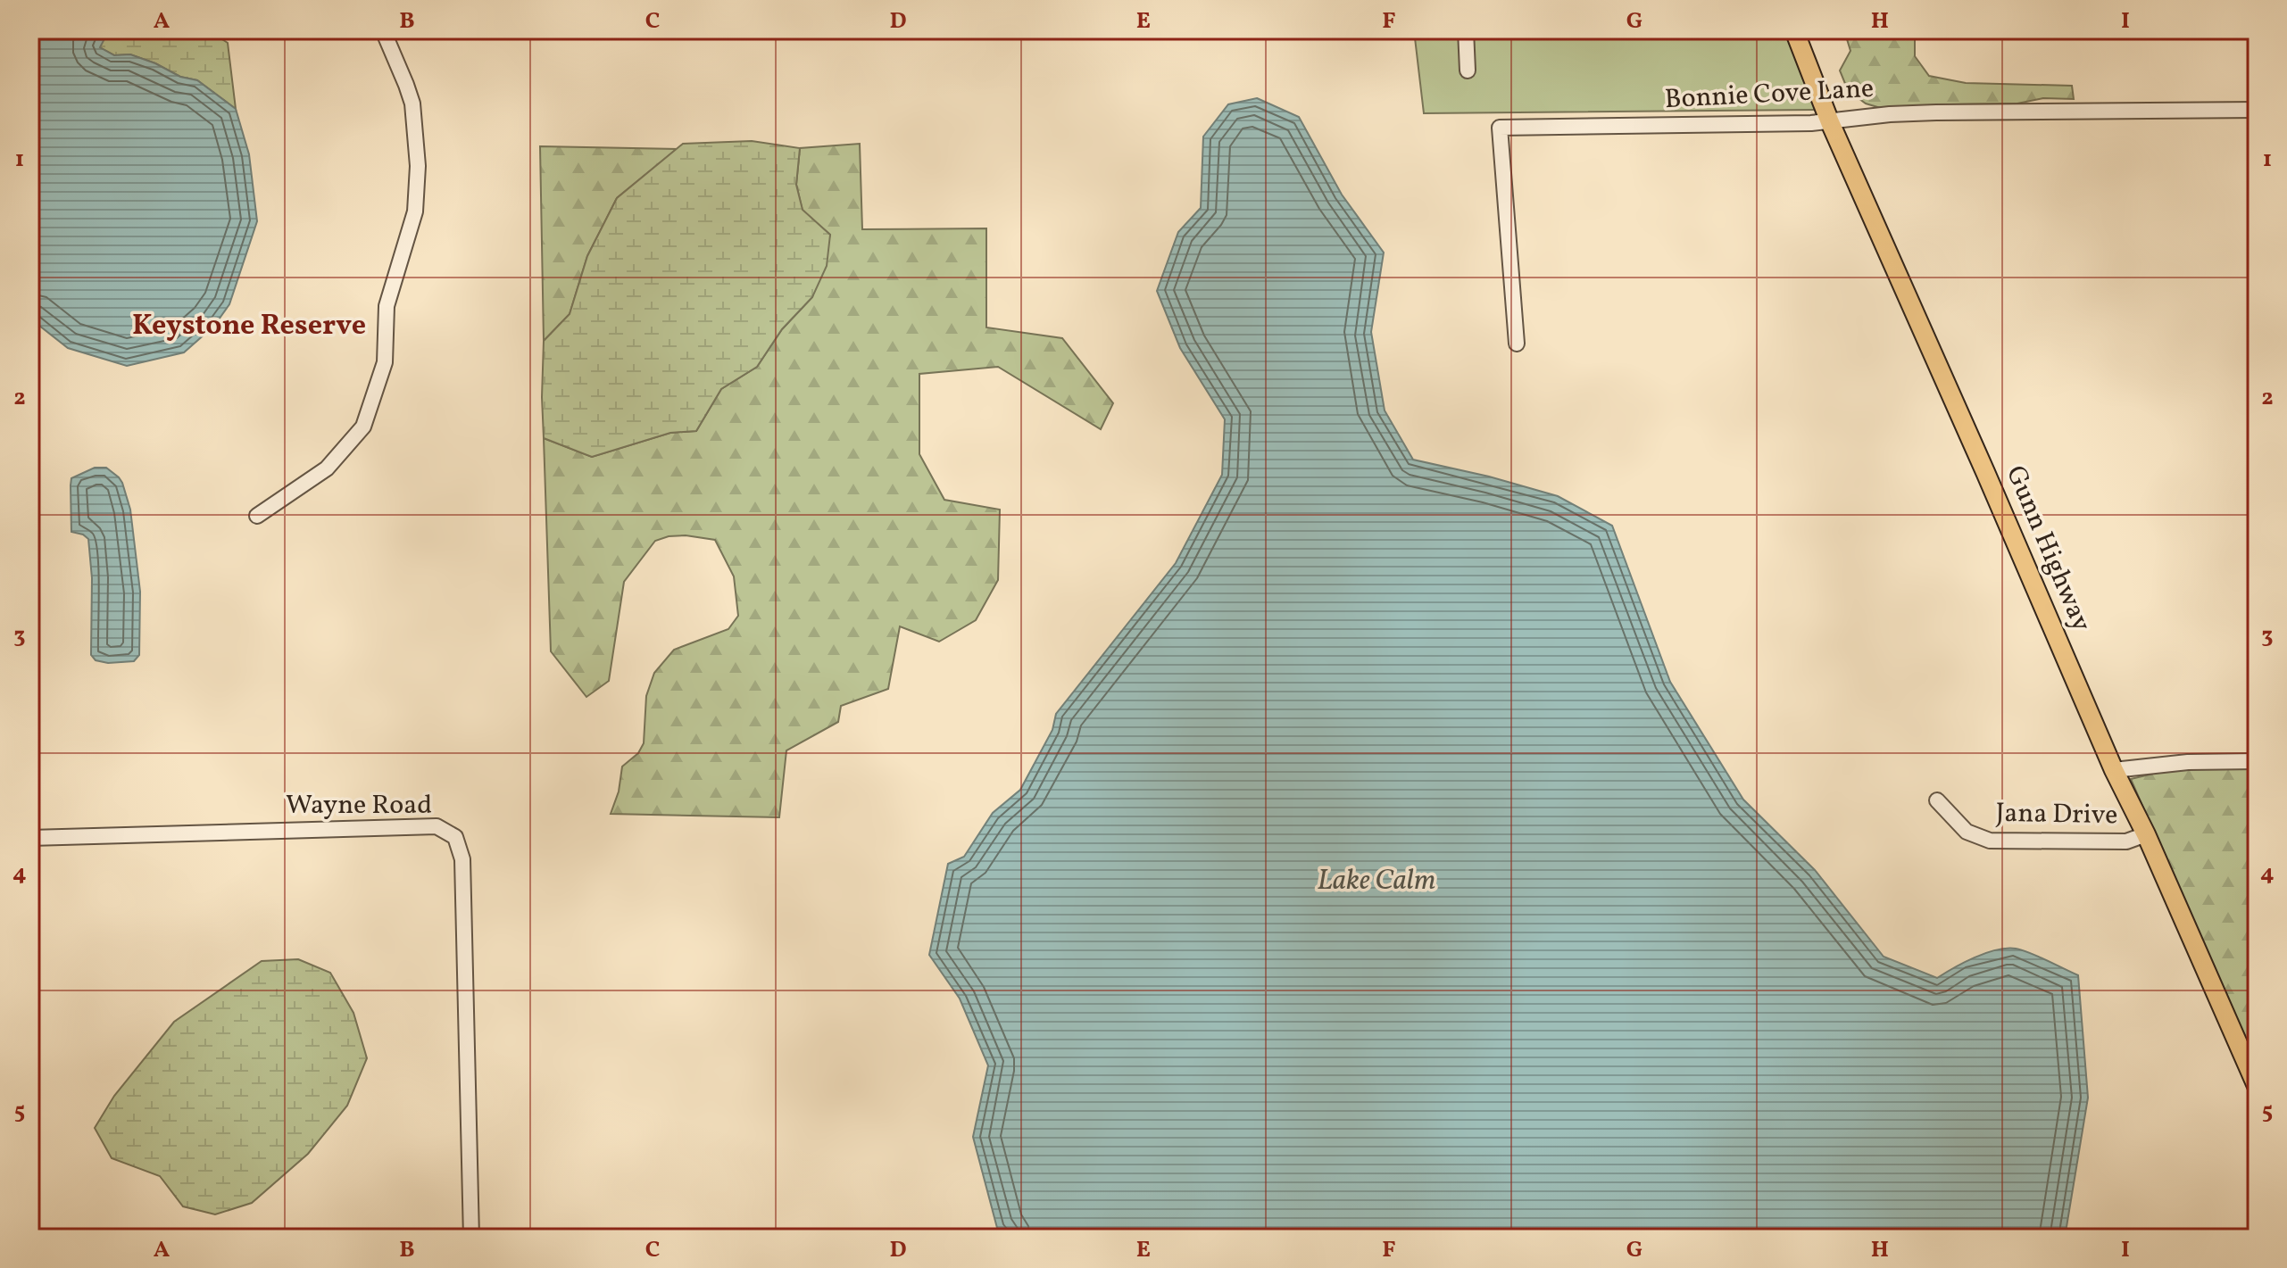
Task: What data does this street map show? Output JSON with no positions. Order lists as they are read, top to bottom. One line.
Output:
{"streets":{"main road":["Gunn Highway"],"street":["Bonnie Cove Lane","Wayne Road","Jana Drive"]},"crossings":[["Bonnie Cove Lane","Gunn Highway"],["Gunn Highway","Jana Drive"]],"districts":["Keystone Reserve"],"water":["Lake Calm"],"grid":{"columns":["A","B","C","D","E","F","G","H","I"],"rows":["1","2","3","4","5"]}}
